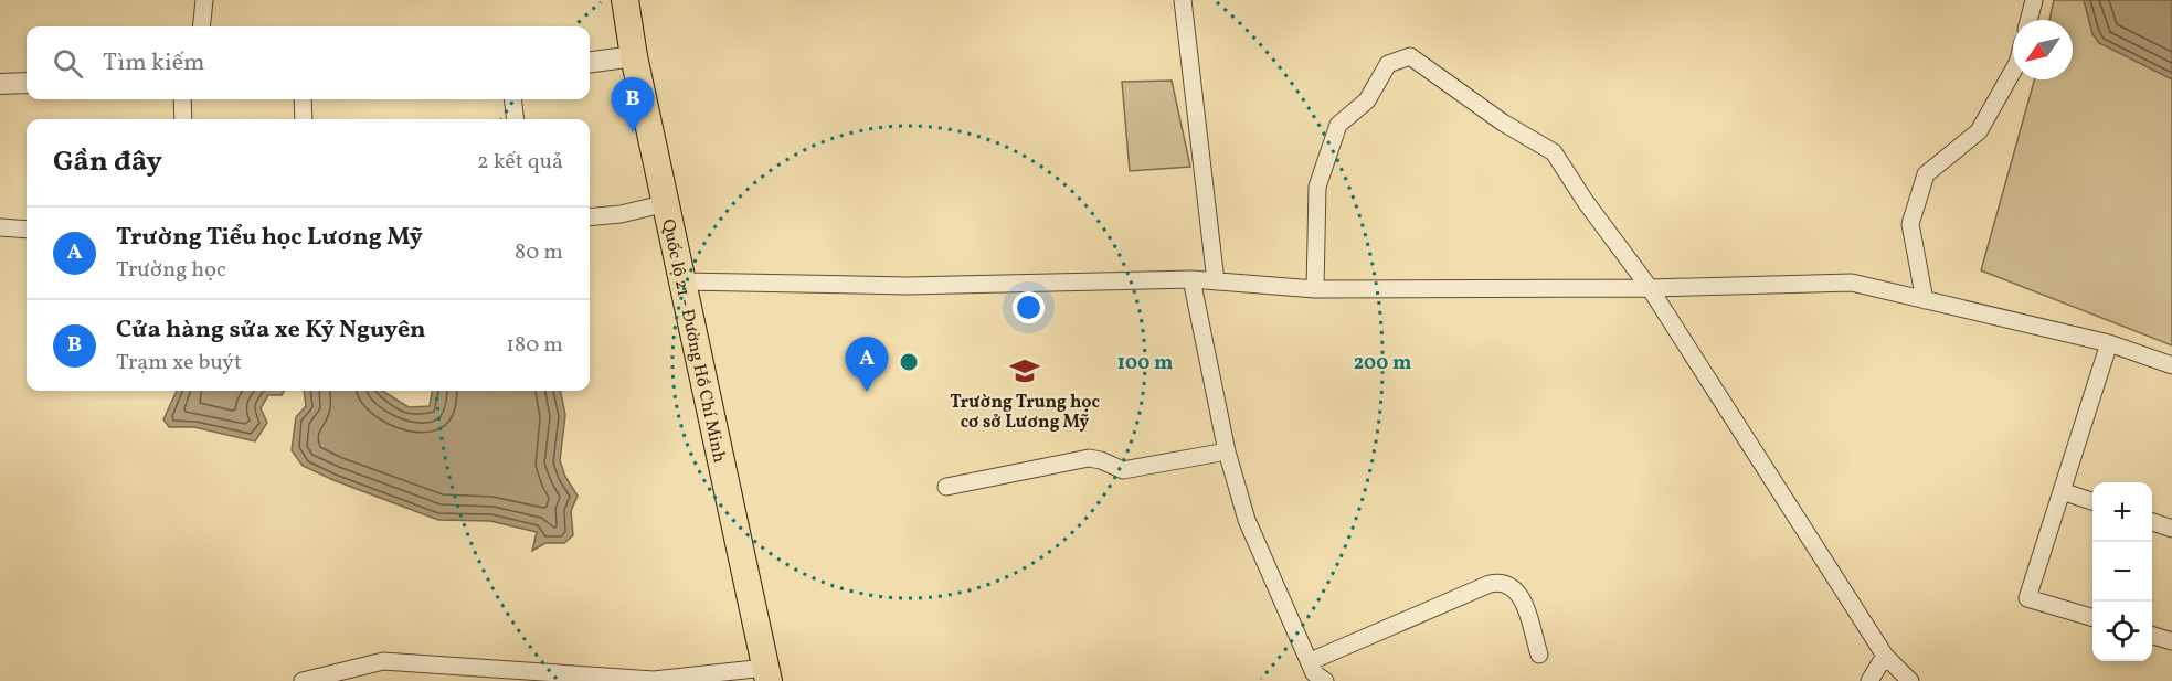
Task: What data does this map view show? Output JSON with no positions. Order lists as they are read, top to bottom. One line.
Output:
{"streets":{"highway":["Quốc lộ 21 - Đường Hồ Chí Minh"]},"places":{"school or university":["Trường Trung học cơ sở Lương Mỹ"]},"north":"bottom left","page":{"search":"Tìm kiếm","pins":["B","A"],"heading":["Gần đây","2 kết quả"],"list":[{"mark":"A","name":"Trường Tiểu học Lương Mỹ","note":"Trường học","value":"80 m"},{"mark":"B","name":"Cửa hàng sửa xe Kỷ Nguyên","note":"Trạm xe buýt","value":"180 m"}],"map_buttons":["+","−"]},"rings":["100 m","200 m"]}
